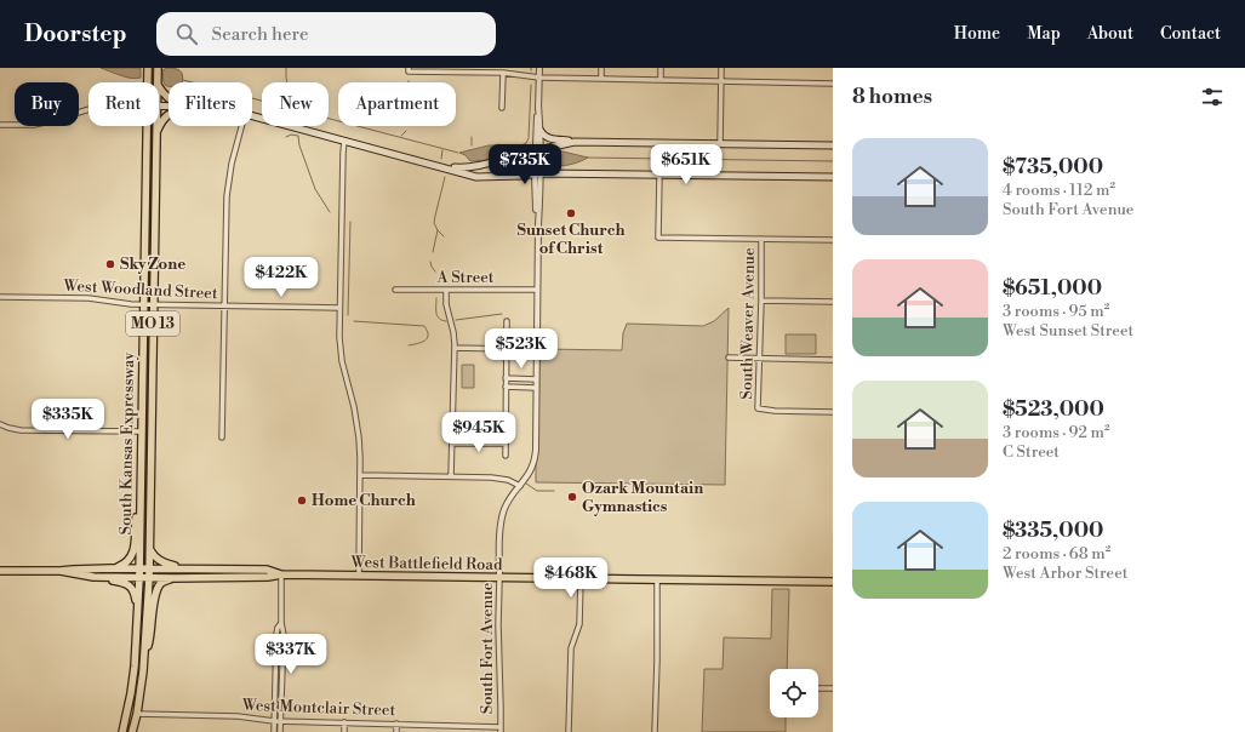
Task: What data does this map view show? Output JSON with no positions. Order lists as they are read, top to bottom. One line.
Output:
{"streets":{"main road":["MO 13","South Kansas Expressway","West Battlefield Road"],"street":["A Street","West Woodland Street","South Weaver Avenue","South Fort Avenue","West Montclair Street"]},"crossings":[["A Street","South Fort Avenue"],["West Woodland Street","South Kansas Expressway"],["South Kansas Expressway","West Battlefield Road"],["South Kansas Expressway","West Montclair Street"],["West Battlefield Road","South Fort Avenue"],["South Fort Avenue","West Montclair Street"]],"places":["Sunset Church of Christ","Sky Zone","Ozark Mountain Gymnastics","Home Church"],"page":{"header":"Doorstep","search":"Search here","nav":["Home","Map","About","Contact"],"heading":"8 homes","chip":["Buy","Rent","Filters","New","Apartment"],"list":[{"name":"$735,000","note":"4 rooms · 112 m² · South Fort Avenue"},{"name":"$651,000","note":"3 rooms · 95 m² · West Sunset Street"},{"name":"$523,000","note":"3 rooms · 92 m² · C Street"},{"name":"$335,000","note":"2 rooms · 68 m² · West Arbor Street"}],"price":["$735K","$651K","$422K","$523K","$335K","$945K","$468K","$337K"]}}
